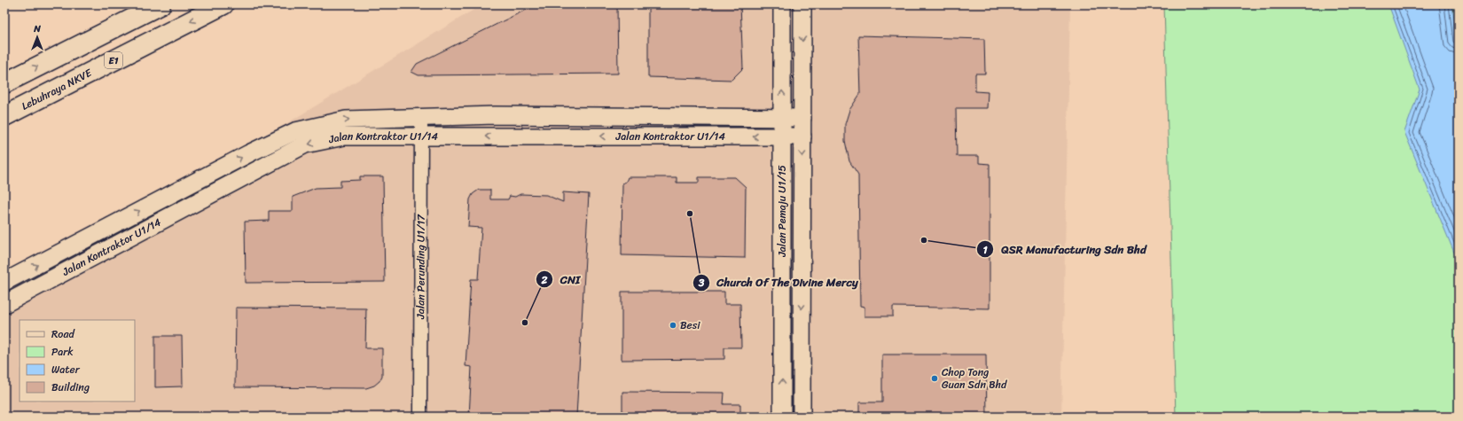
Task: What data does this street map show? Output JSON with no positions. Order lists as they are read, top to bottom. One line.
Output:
{"streets":{"highway":["E1","Lebuhraya NKVE"],"street":["Jalan Kontraktor U1/14","Jalan Pemaju U1/15","Jalan Perunding U1/17"]},"crossings":[["Jalan Kontraktor U1/14","Jalan Pemaju U1/15"],["Jalan Kontraktor U1/14","Jalan Perunding U1/17"]],"places":["Church Of The Divine Mercy","QSR Manufacturing Sdn Bhd","CNI","Besi","Chop Tong Guan Sdn Bhd"],"legend":["Road","Park","Water","Building"],"north":"top"}
